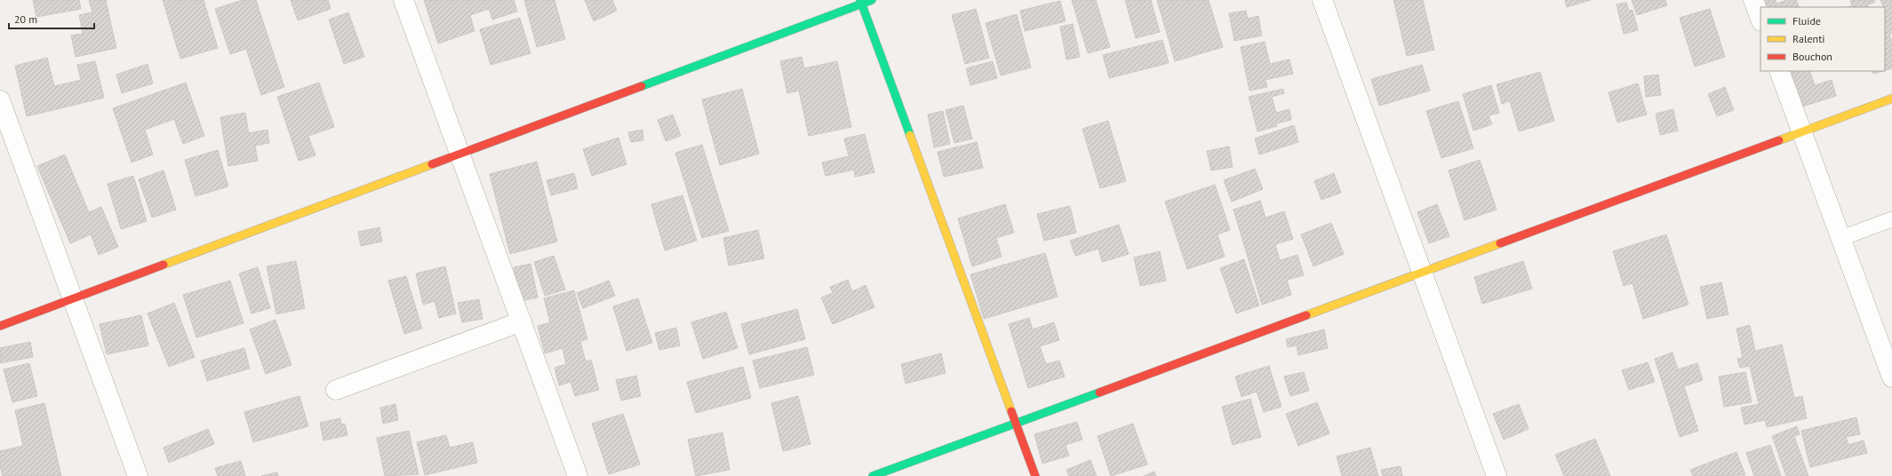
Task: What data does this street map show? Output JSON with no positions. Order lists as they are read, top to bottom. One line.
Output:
{"legend":["Fluide","Ralenti","Bouchon"],"scale_bar":"20 m"}
